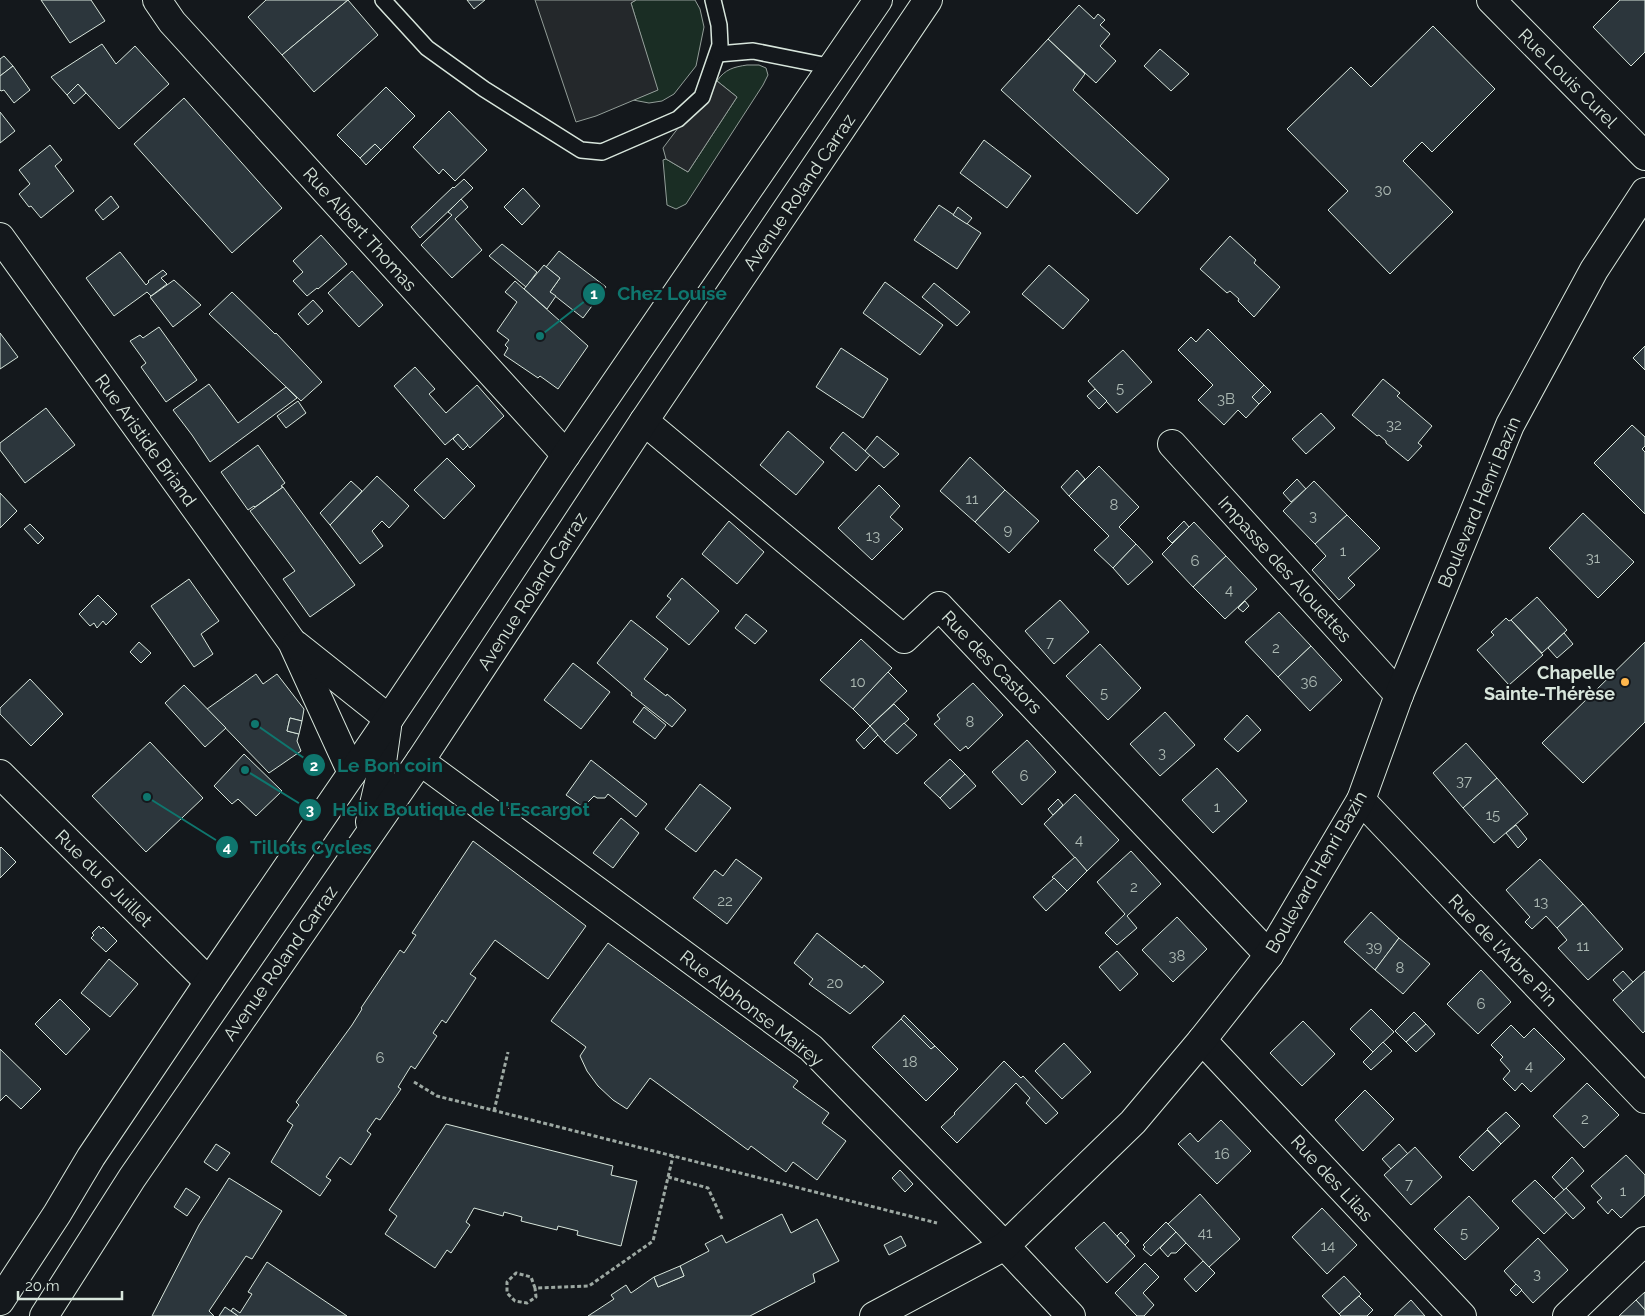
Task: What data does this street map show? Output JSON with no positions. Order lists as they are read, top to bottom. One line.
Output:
{"streets":{"street":["Rue Louis Curel","Avenue Roland Carraz","Rue Albert Thomas","Rue Aristide Briand","Boulevard Henri Bazin","Impasse des Alouettes","Rue des Castors","Rue du 6 Juillet","Rue de l'Arbre Pin","Rue Alphonse Mairey","Rue des Lilas"]},"crossings":[["Avenue Roland Carraz","Rue des Castors"],["Avenue Roland Carraz","Rue Alphonse Mairey"],["Boulevard Henri Bazin","Impasse des Alouettes"],["Boulevard Henri Bazin","Rue des Castors"],["Boulevard Henri Bazin","Rue de l'Arbre Pin"],["Boulevard Henri Bazin","Rue Alphonse Mairey"],["Boulevard Henri Bazin","Rue des Lilas"]],"places":["Chez Louise","Chapelle Sainte-Thérèse","Le Bon coin","Helix Boutique de l'Escargot","Tillots Cycles"],"house_numbers":["30","5","3B","32","11","8","3","9","13","1","31","6","4","7","2","10","36","5","8","3","6","37","1","15","4","2","22","13","11","39","38","8","20","6","6","18","4","2","16","7","1","41","5","14","3"],"scale_bar":"20 m"}
